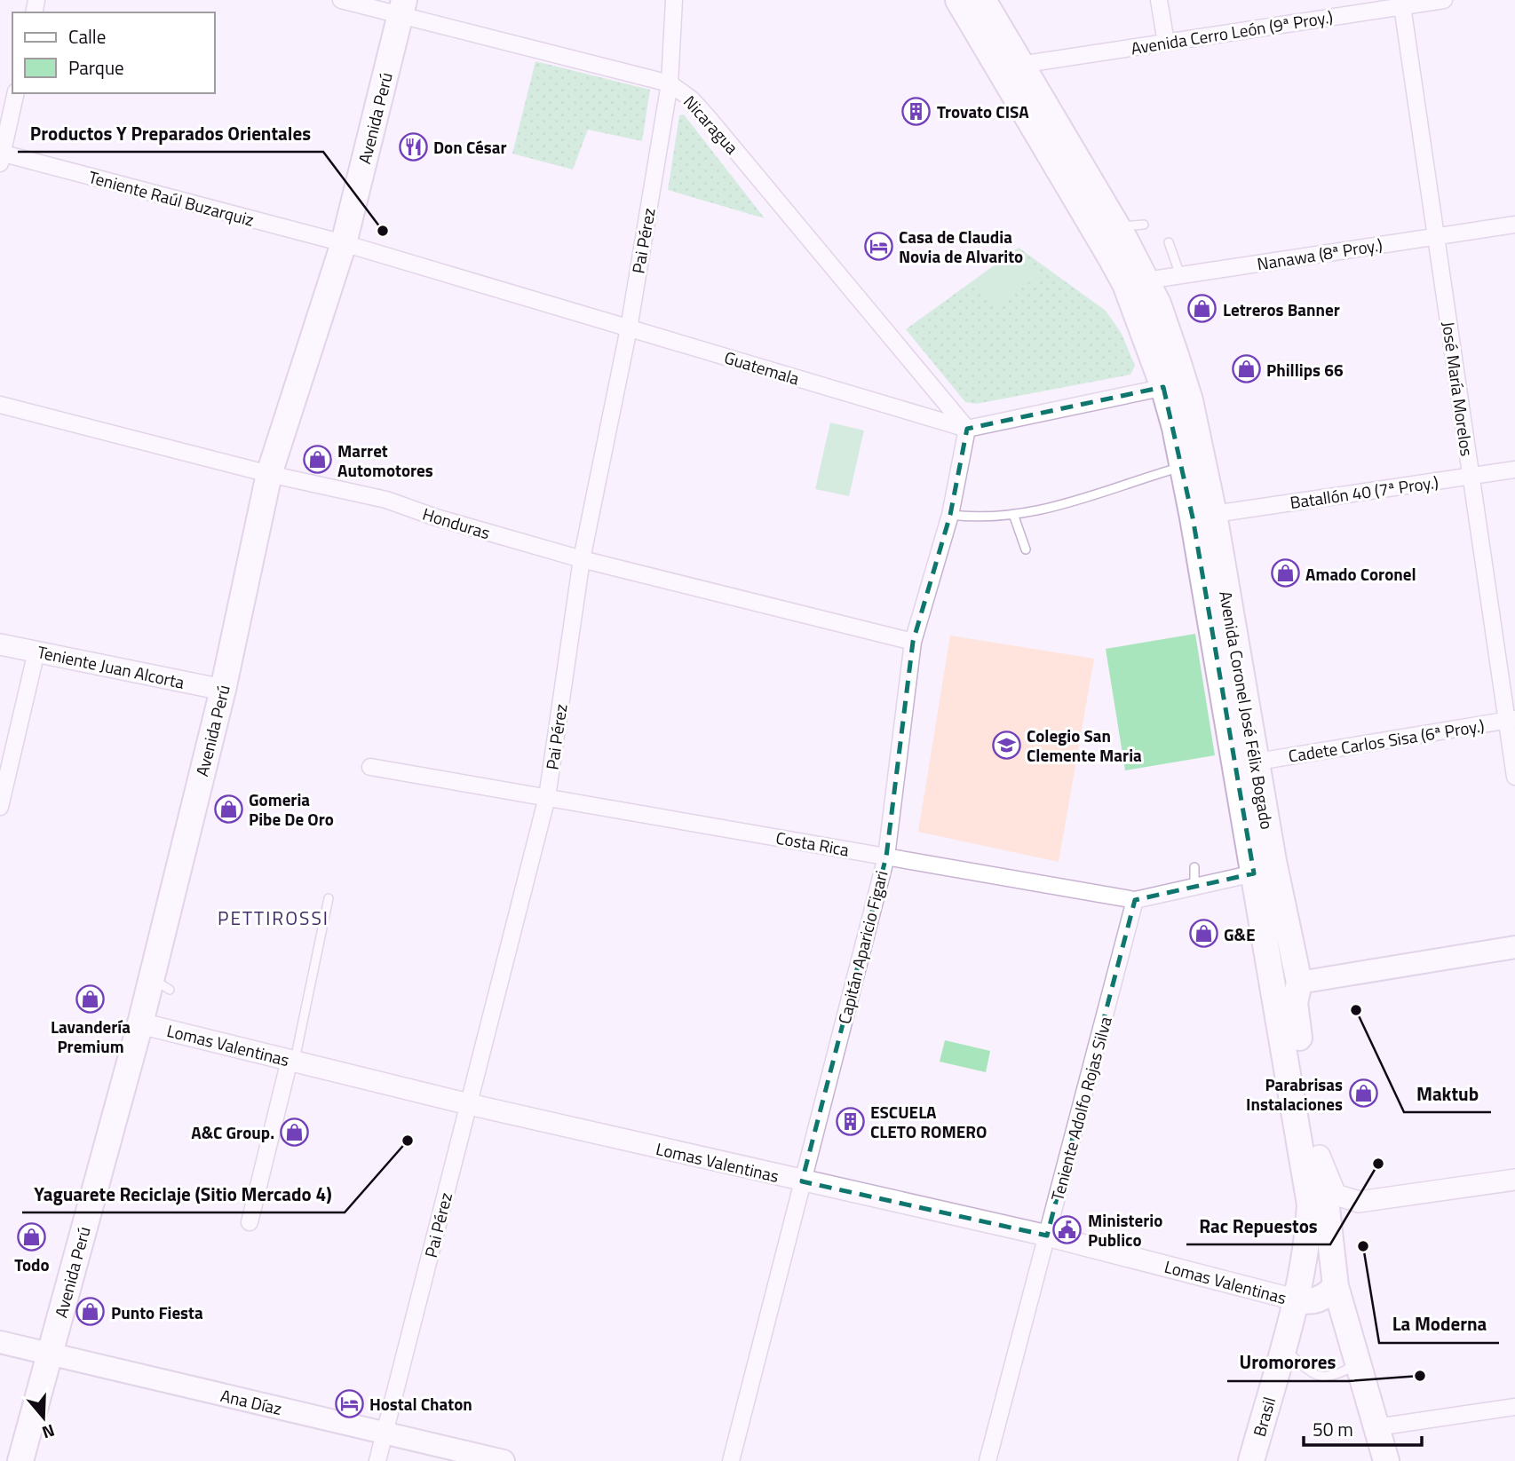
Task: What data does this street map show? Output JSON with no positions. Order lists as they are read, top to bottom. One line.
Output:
{"streets":{"main road":["Avenida Perú","Avenida Coronel José Félix Bogado","Ana Díaz","Brasil"],"street":["Avenida Cerro León (9ª Proy.)","Nicaragua","Teniente Raúl Buzarquiz","Pai Pérez","Nanawa (8ª Proy.)","Guatemala","José María Morelos","Batallón 40 (7ª Proy.)","Honduras","Teniente Juan Alcorta","Cadete Carlos Sisa (6ª Proy.)","Costa Rica","Capitán Aparicio Figari","Lomas Valentinas","Teniente Adolfo Rojas Silva"]},"crossings":[["Avenida Cerro León (9ª Proy.)","José María Morelos"],["Avenida Cerro León (9ª Proy.)","Avenida Coronel José Félix Bogado"],["Avenida Perú","Nicaragua"],["Avenida Perú","Teniente Raúl Buzarquiz"],["Avenida Perú","Guatemala"],["Avenida Perú","Honduras"],["Avenida Perú","Teniente Juan Alcorta"],["Avenida Perú","Lomas Valentinas"],["Avenida Perú","Ana Díaz"],["Nicaragua","Pai Pérez"],["Nicaragua","Guatemala"],["Nicaragua","Capitán Aparicio Figari"],["Teniente Raúl Buzarquiz","Guatemala"],["Pai Pérez","Guatemala"],["Pai Pérez","Honduras"],["Pai Pérez","Costa Rica"],["Pai Pérez","Lomas Valentinas"],["Pai Pérez","Ana Díaz"],["Nanawa (8ª Proy.)","José María Morelos"],["Nanawa (8ª Proy.)","Avenida Coronel José Félix Bogado"],["Guatemala","Avenida Coronel José Félix Bogado"],["Guatemala","Capitán Aparicio Figari"],["José María Morelos","Batallón 40 (7ª Proy.)"],["José María Morelos","Cadete Carlos Sisa (6ª Proy.)"],["Batallón 40 (7ª Proy.)","Avenida Coronel José Félix Bogado"],["Honduras","Capitán Aparicio Figari"],["Avenida Coronel José Félix Bogado","Cadete Carlos Sisa (6ª Proy.)"],["Avenida Coronel José Félix Bogado","Costa Rica"],["Avenida Coronel José Félix Bogado","Lomas Valentinas"],["Avenida Coronel José Félix Bogado","Brasil"],["Costa Rica","Capitán Aparicio Figari"],["Costa Rica","Teniente Adolfo Rojas Silva"],["Capitán Aparicio Figari","Lomas Valentinas"],["Lomas Valentinas","Teniente Adolfo Rojas Silva"],["Lomas Valentinas","Brasil"]],"districts":["PETTIROSSI"],"places":{"building":["Trovato CISA","ESCUELA CLETO ROMERO"],"restaurant":["Don César"],"other":["Productos Y Preparados Orientales","Maktub","Yaguarete Reciclaje (Sitio Mercado 4)","Rac Repuestos","La Moderna","Uromorores"],"hotel":["Casa de Claudia Novia de Alvarito","Hostal Chaton"],"shop":["Letreros Banner","Phillips 66","Marret Automotores","Amado Coronel","Gomeria Pibe De Oro","G&E","Lavandería Premium","Parabrisas Instalaciones","A&C Group.","Todo","Punto Fiesta"],"school or university":["Colegio San Clemente Maria"],"public building":["Ministerio Publico"]},"legend":["Calle","Parque"],"scale_bar":"50 m","north":"bottom"}
